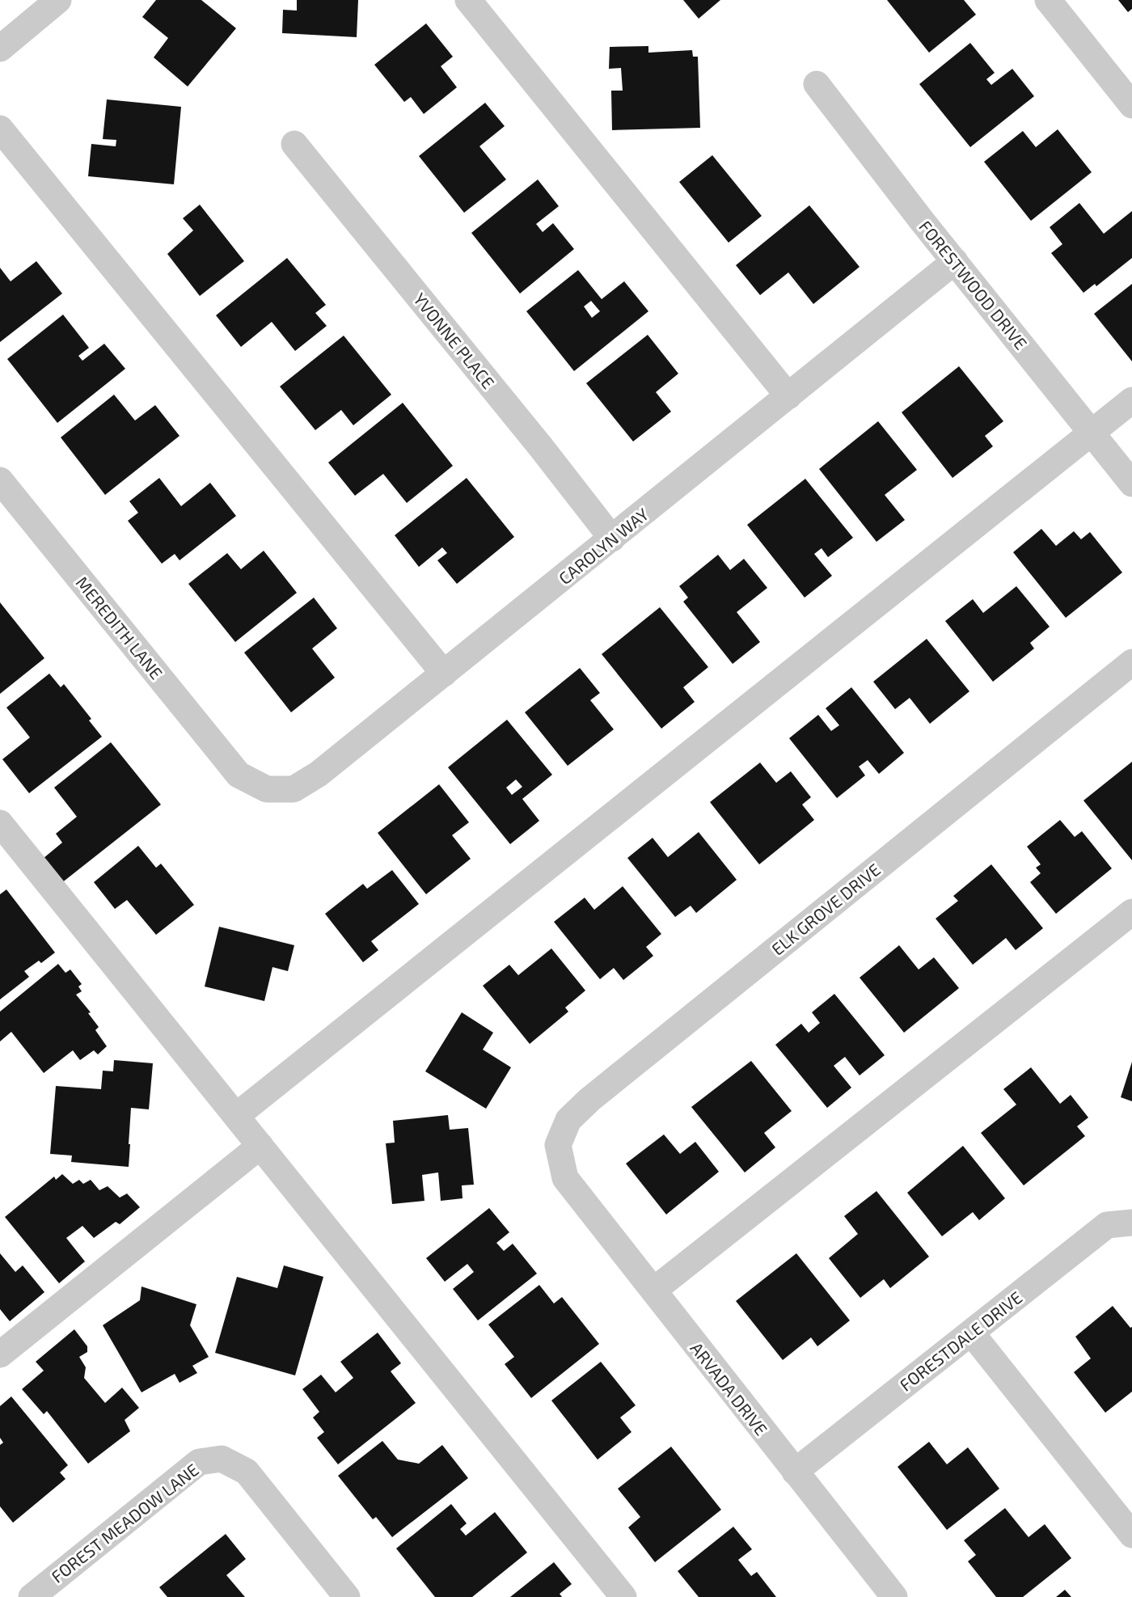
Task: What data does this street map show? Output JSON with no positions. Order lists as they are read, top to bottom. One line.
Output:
{"streets":{"street":["FORESTWOOD DRIVE","YVONNE PLACE","CAROLYN WAY","MEREDITH LANE","ELK GROVE DRIVE","FORESTDALE DRIVE","ARVADA DRIVE","FOREST MEADOW LANE"]},"crossings":[["FORESTWOOD DRIVE","CAROLYN WAY"],["YVONNE PLACE","CAROLYN WAY"],["CAROLYN WAY","MEREDITH LANE"],["ELK GROVE DRIVE","ARVADA DRIVE"],["FORESTDALE DRIVE","ARVADA DRIVE"]]}
